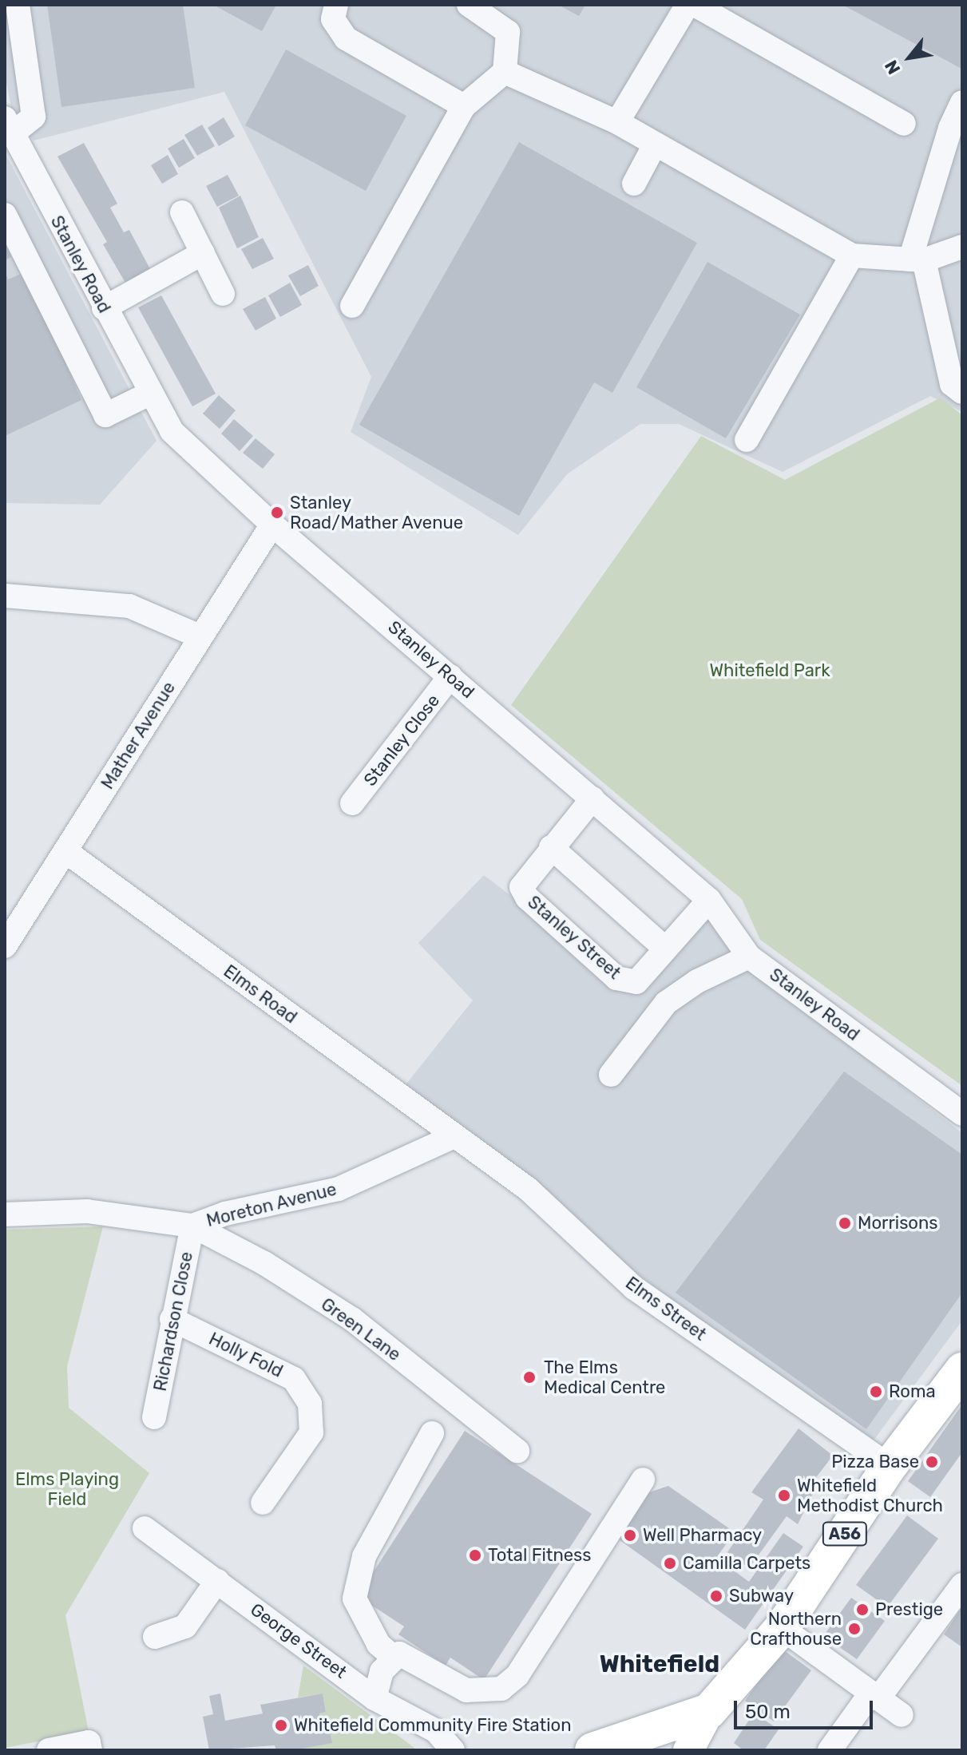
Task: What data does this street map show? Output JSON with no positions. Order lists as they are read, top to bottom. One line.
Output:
{"streets":{"highway":["A56"],"street":["Stanley Road","Mather Avenue","Stanley Close","Stanley Street","Elms Road","Moreton Avenue","Elms Street","Richardson Close","Green Lane","Holly Fold","George Street"]},"crossings":[["Stanley Road","Mather Avenue"],["Stanley Road","Stanley Close"],["Stanley Road","Stanley Street"],["Mather Avenue","Elms Road"],["Elms Road","Moreton Avenue"],["Elms Road","Elms Street"],["Moreton Avenue","Elms Street"],["Moreton Avenue","Richardson Close"],["Moreton Avenue","Green Lane"],["Elms Street","A56"],["Richardson Close","Green Lane"],["Richardson Close","Holly Fold"]],"districts":["Whitefield"],"parks":["Whitefield Park","Elms Playing Field"],"places":["Stanley Road/Mather Avenue","Morrisons","The Elms Medical Centre","Roma","Pizza Base","Whitefield Methodist Church","Well Pharmacy","Total Fitness","Camilla Carpets","Subway","Prestige","Northern Crafthouse","Whitefield Community Fire Station"],"scale_bar":"50 m","north":"bottom left"}
